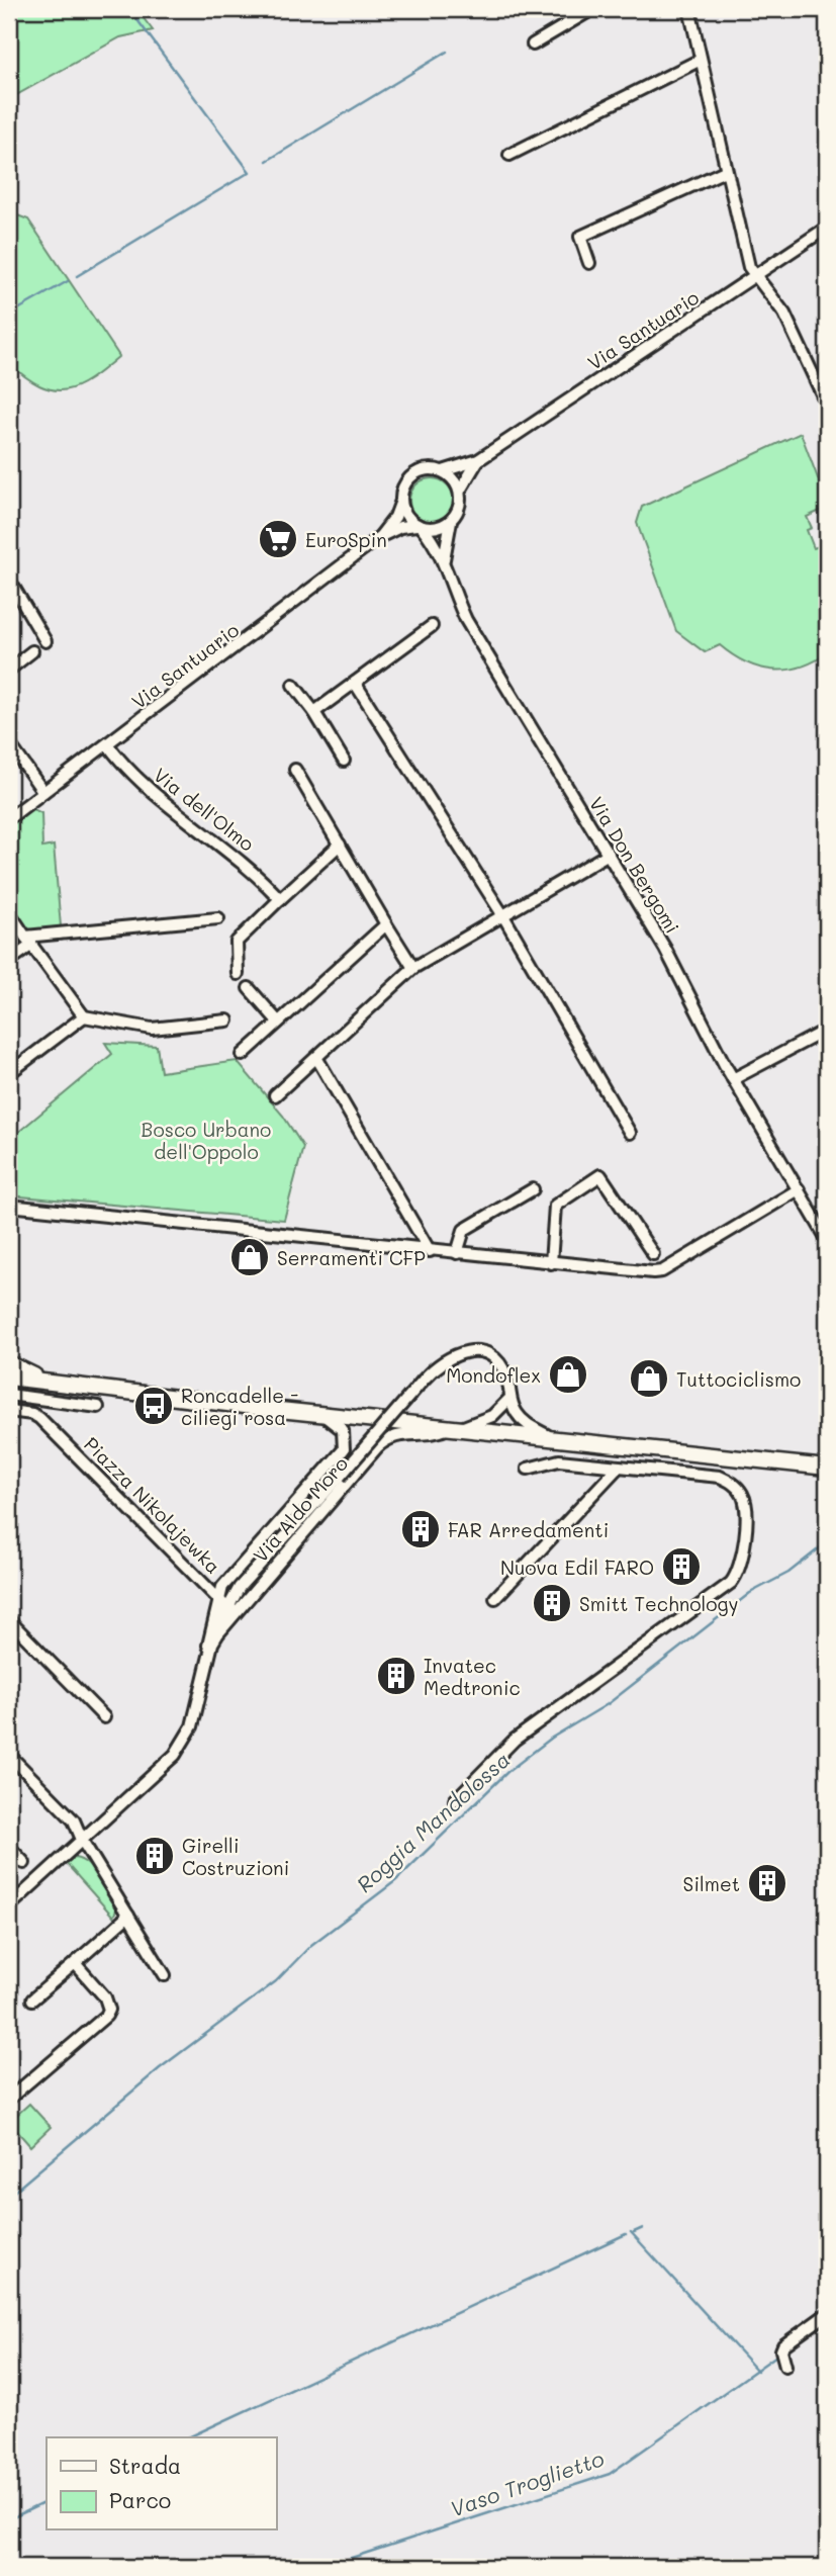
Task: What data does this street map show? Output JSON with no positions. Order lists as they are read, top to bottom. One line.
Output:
{"streets":{"street":["Via Santuario","Via dell'Olmo","Via Don Bergomi","Piazza Nikolajewka","Via Aldo Moro"]},"crossings":[["Via Santuario","Via dell'Olmo"],["Via Santuario","Via Don Bergomi"],["Piazza Nikolajewka","Via Aldo Moro"]],"water":["Roggia Mandolossa","Vaso Troglietto"],"parks":["Bosco Urbano dell'Oppolo"],"places":{"supermarket":["EuroSpin"],"shop":["Serramenti CFP","Mondoflex","Tuttociclismo"],"bus stop":["Roncadelle - ciliegi rosa"],"building":["FAR Arredamenti","Nuova Edil FARO","Smitt Technology","Invatec Medtronic","Girelli Costruzioni","Silmet"]},"legend":["Strada","Parco"]}
